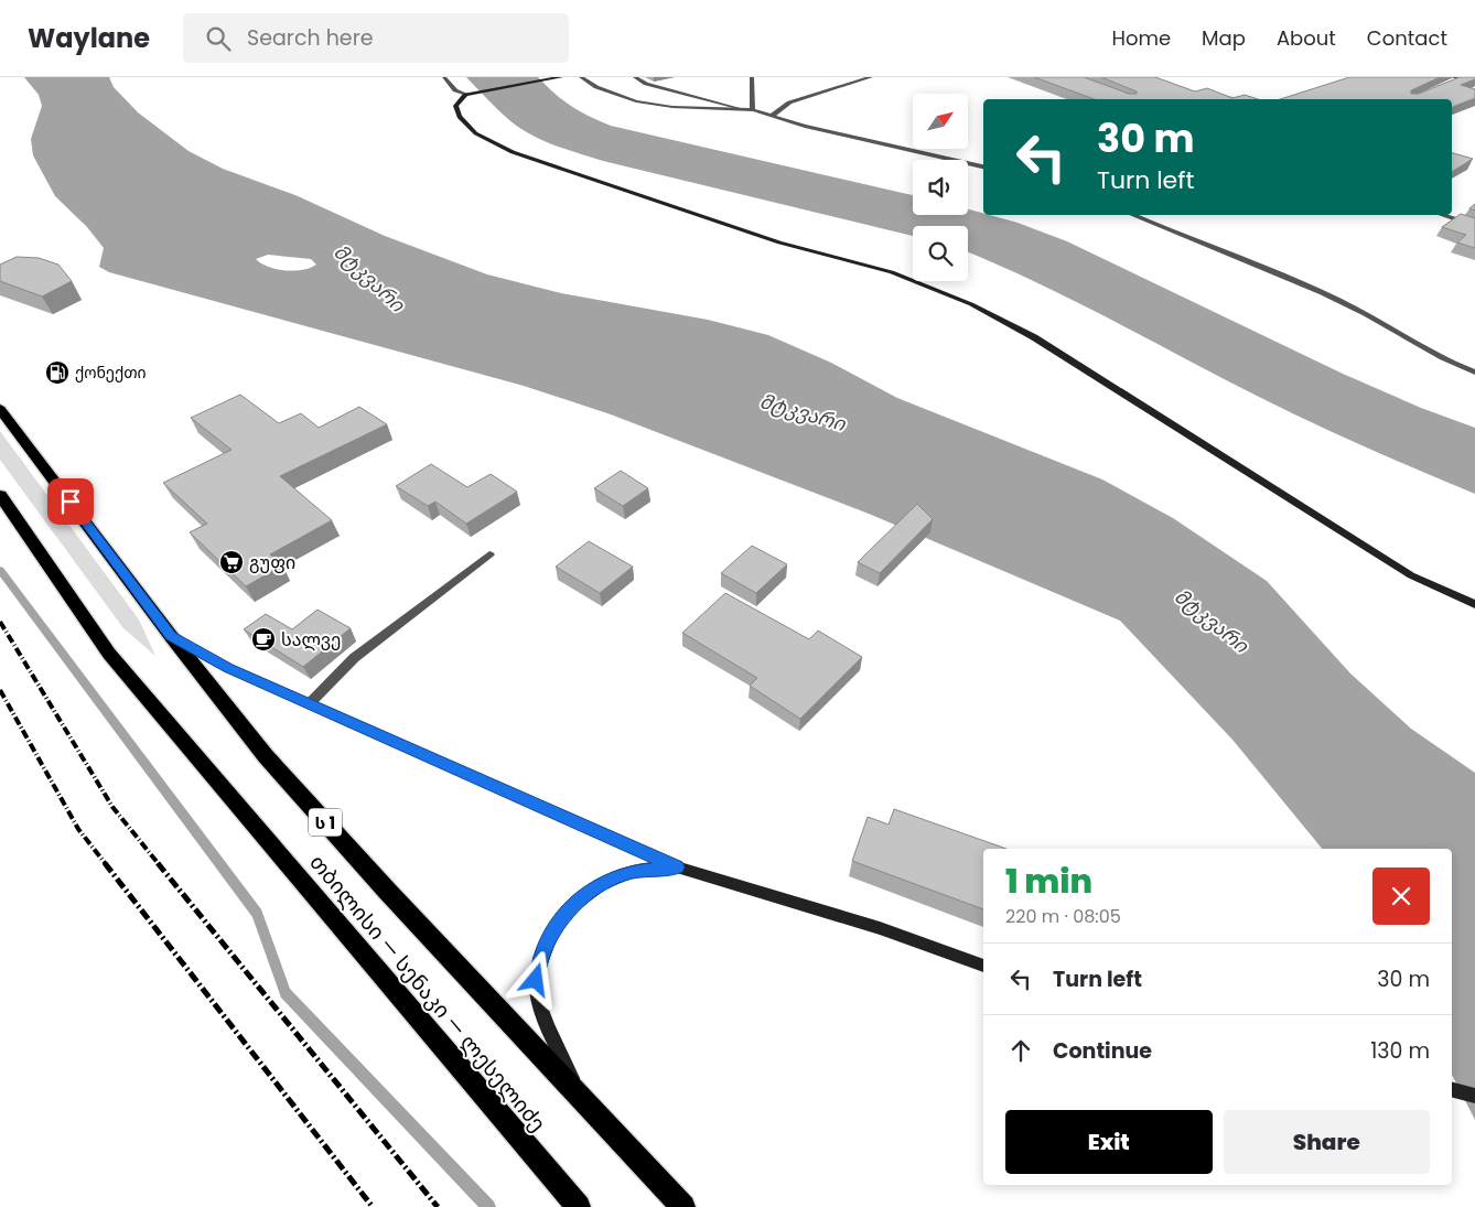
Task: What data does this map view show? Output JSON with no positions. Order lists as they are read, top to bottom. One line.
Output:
{"streets":{"highway":["ს 1","თბილისი — სენაკი — ლესელიძე"]},"water":["მტკვარი"],"places":{"fuel station":["ქონექთი"],"supermarket":["გუფი"],"cafe":["სალვე"]},"north":"top right","page":{"header":"Waylane","search":"Search here","nav":["Home","Map","About","Contact"],"turn":["30 m","Turn left"],"heading":["1 min","220 m · 08:05"],"list":[{"name":"Turn left","value":"30 m"},{"name":"Continue","value":"130 m"}],"buttons":["Exit","Share"]}}
